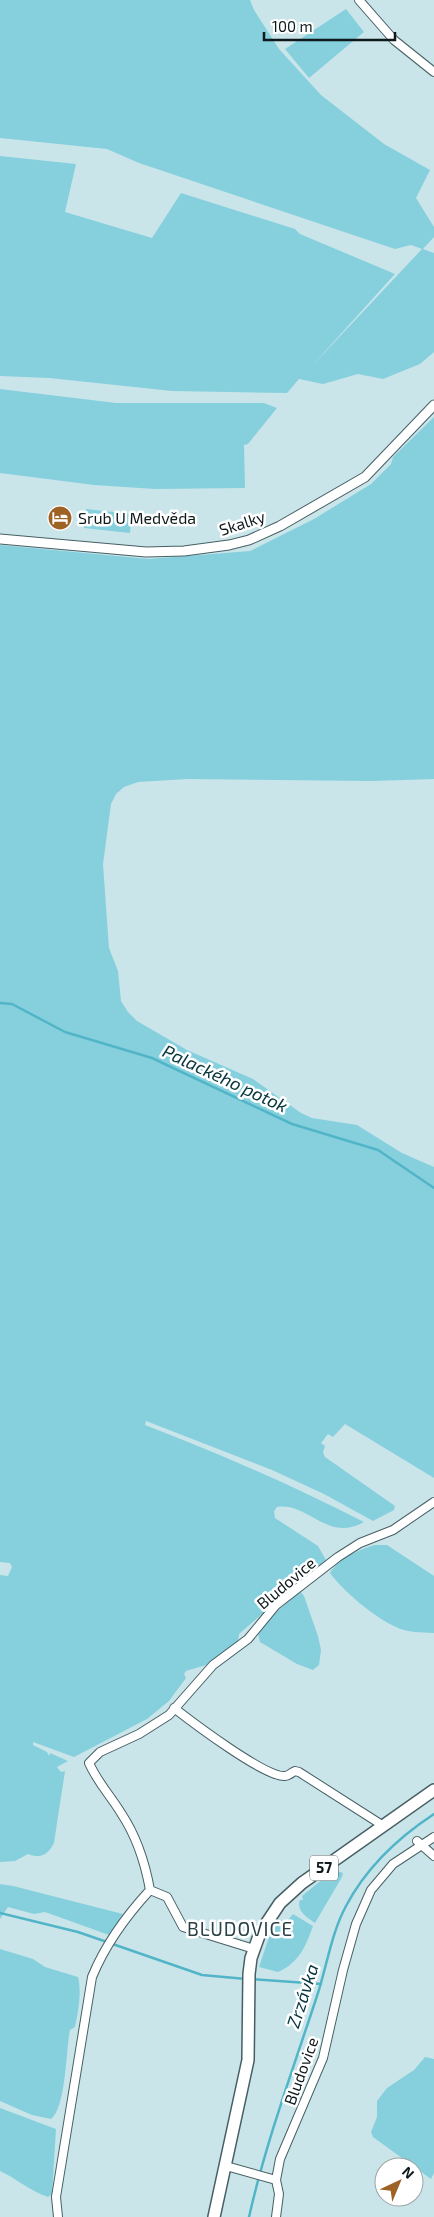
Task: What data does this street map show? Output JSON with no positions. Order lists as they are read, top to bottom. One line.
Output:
{"streets":{"main road":["57"],"street":["Skalky","Bludovice"]},"districts":["BLUDOVICE"],"water":["Palackého potok","Zrzávka"],"places":{"hotel":["Srub U Medvěda"]},"scale_bar":"100 m","north":"top right"}
